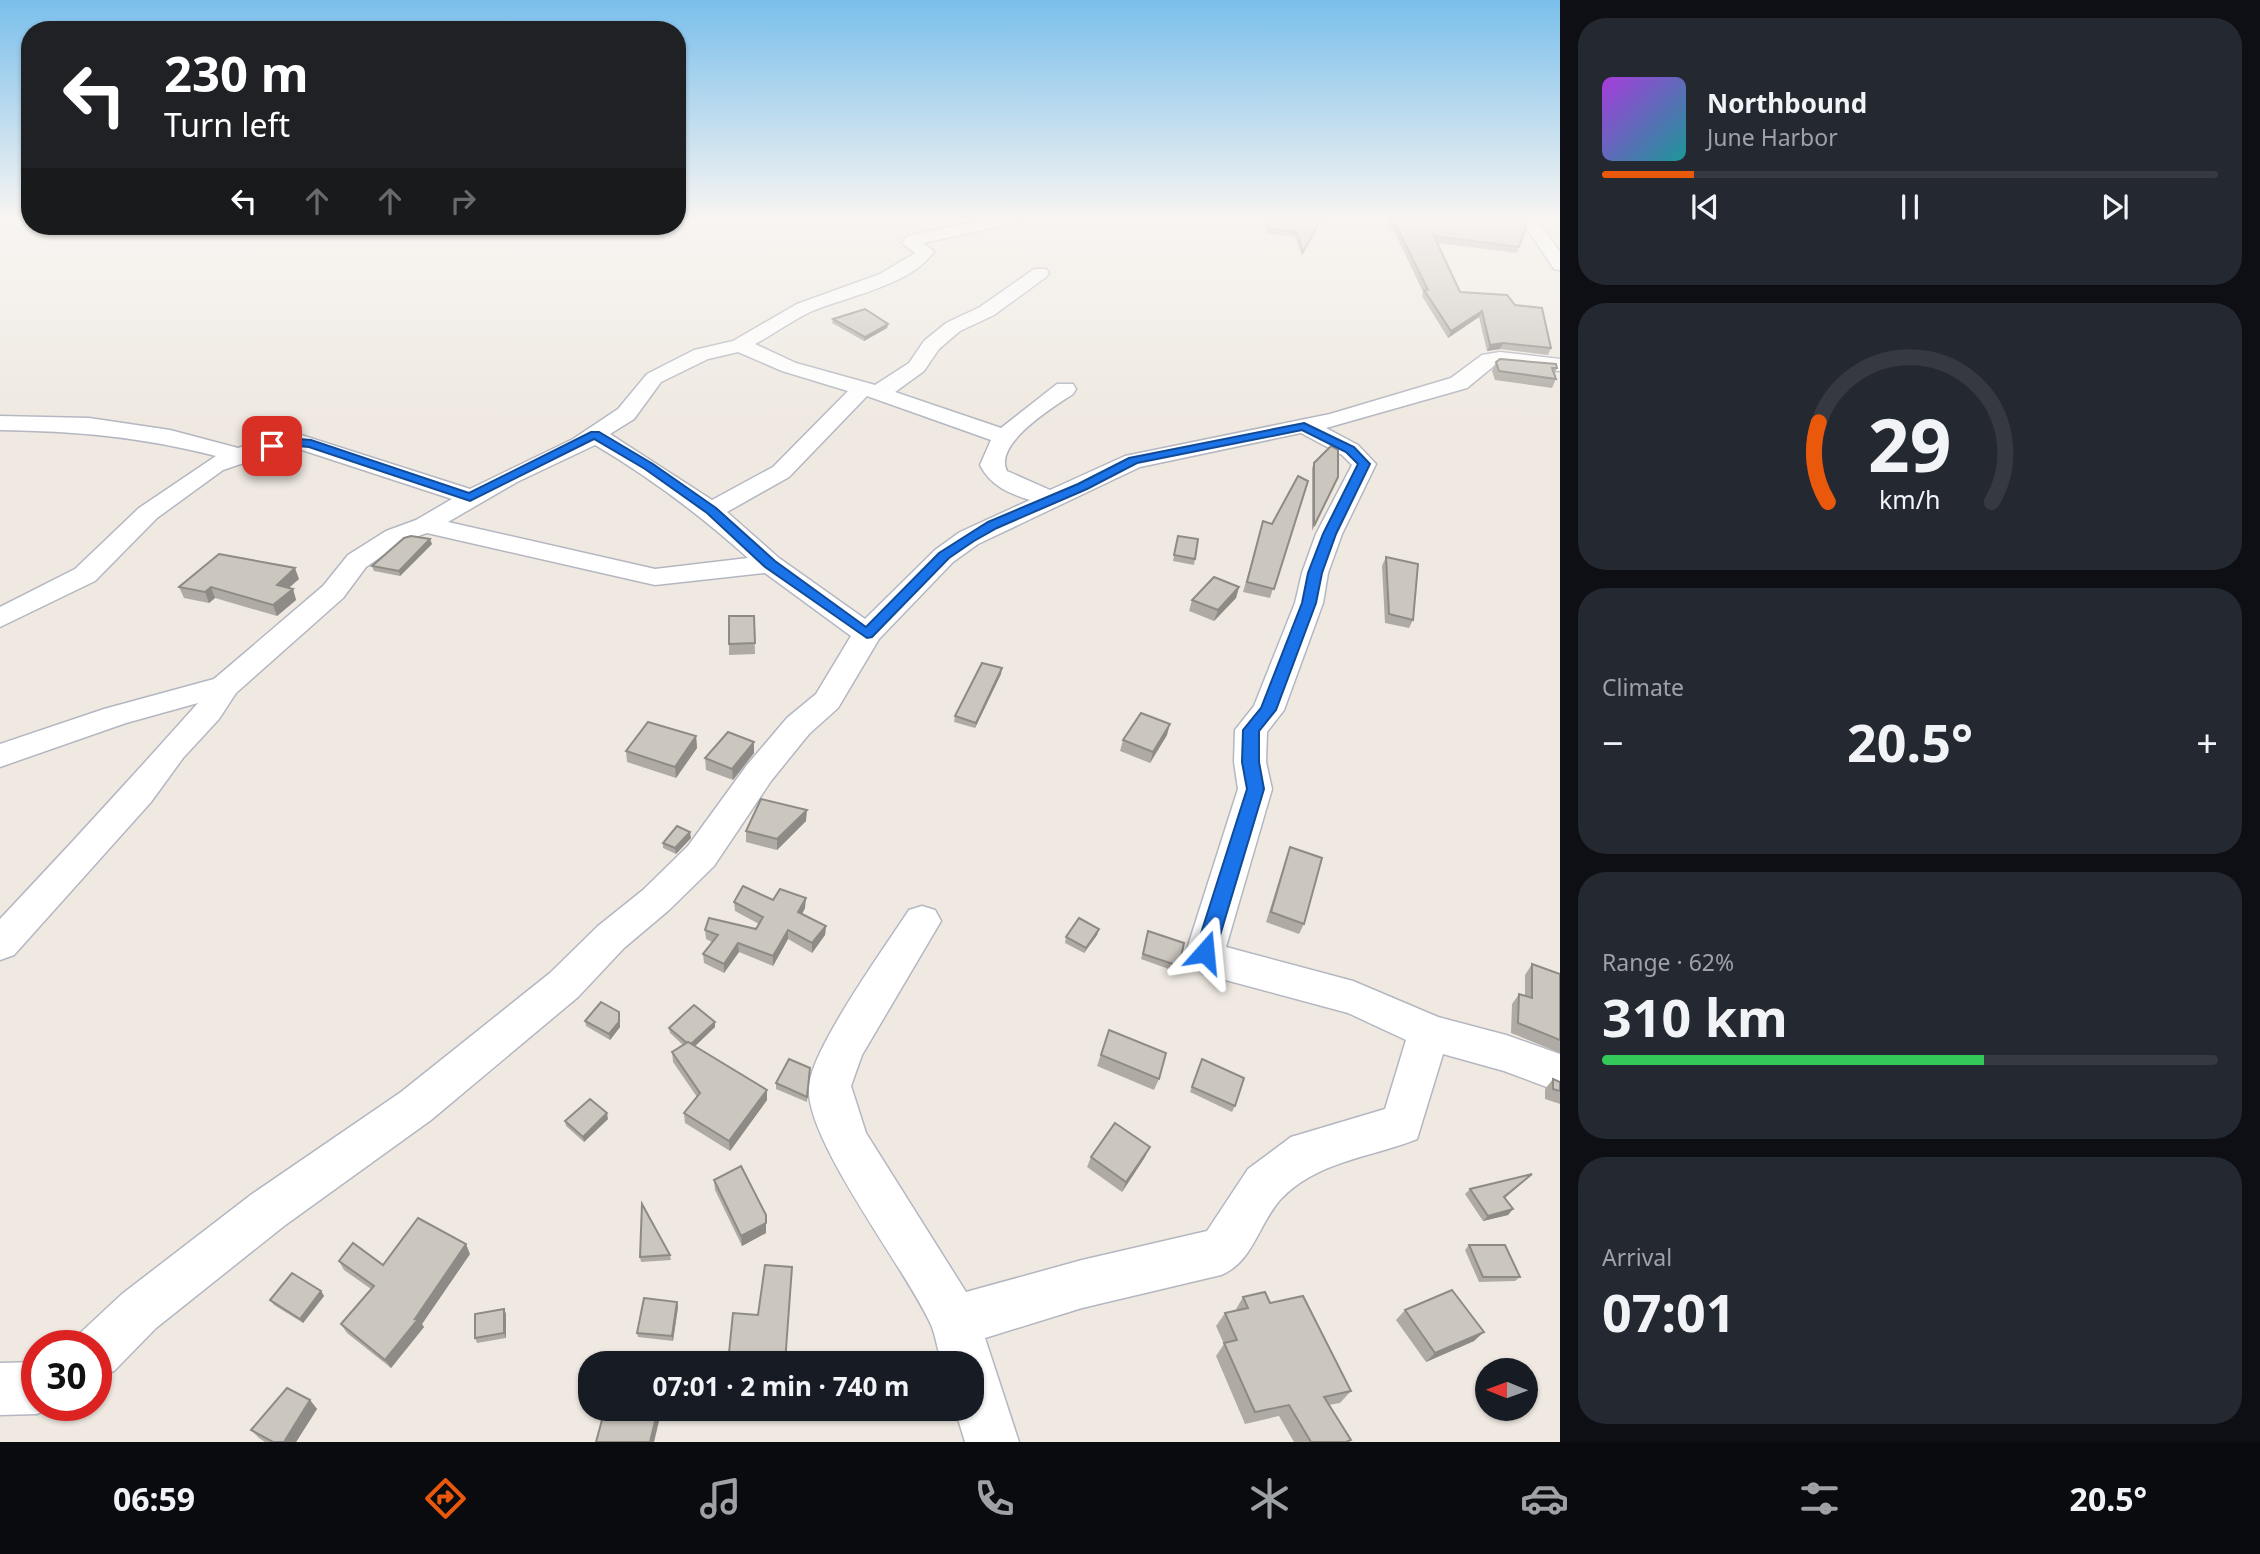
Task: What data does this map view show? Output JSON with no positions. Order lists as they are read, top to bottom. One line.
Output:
{"north":"left","page":{"turn":["230 m","Turn left"],"song":["Northbound","June Harbor"],"tile":["Climate",["Range · 62%","310 km"],["Arrival","07:01"]],"heat":["−","20.5°","+"],"limit":"30","trip":"07:01 · 2 min · 740 m","tabs":["06:59","20.5°"],"gauge":["29","km/h"]}}
